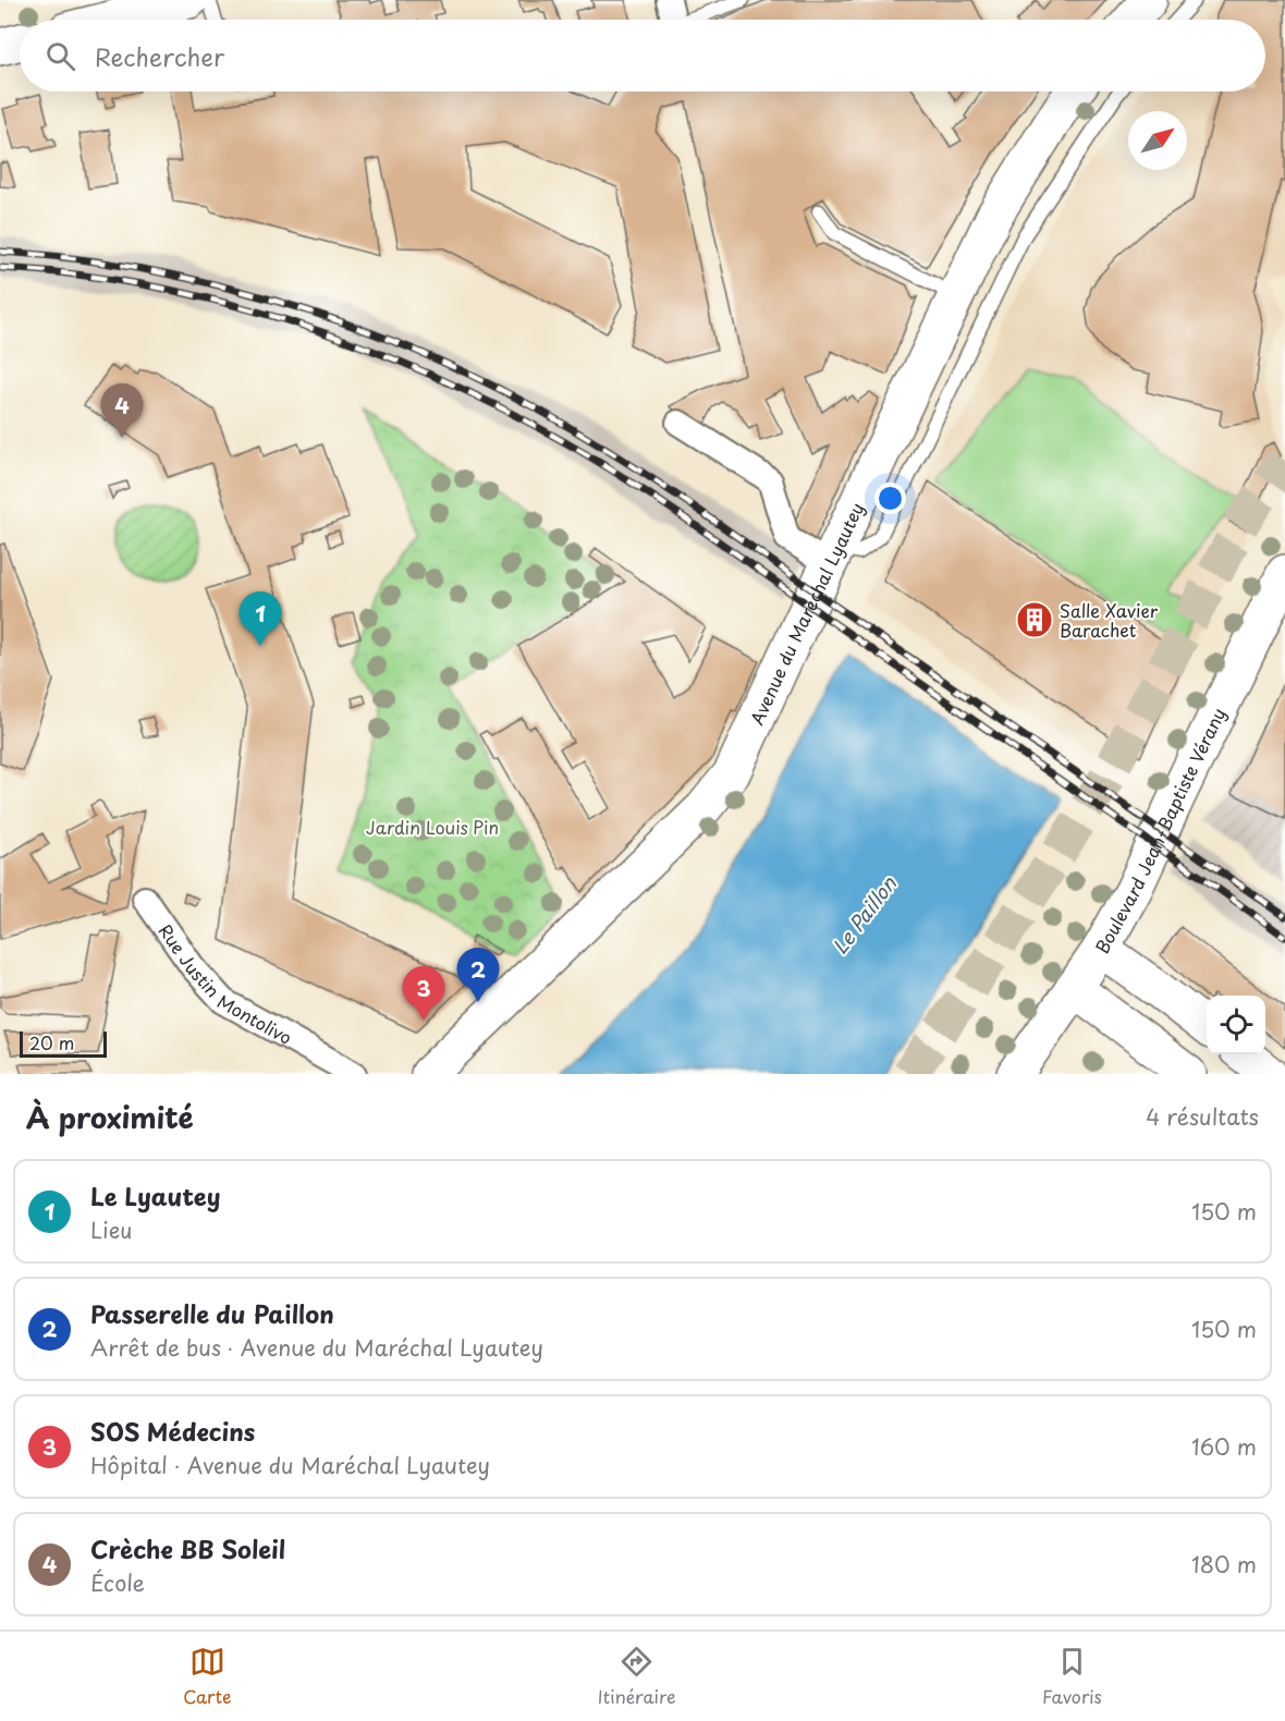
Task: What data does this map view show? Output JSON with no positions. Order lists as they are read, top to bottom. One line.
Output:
{"streets":{"main road":["Avenue du Maréchal Lyautey","Boulevard Jean-Baptiste Vérany"],"street":["Rue Justin Montolivo"]},"water":["Le Paillon"],"parks":["Jardin Louis Pin"],"places":{"building":["Salle Xavier Barachet"]},"scale_bar":"20 m","north":"top right","page":{"search":"Rechercher","pins":["4","1","2","3"],"scale":"20 m","heading":["À proximité","4 résultats"],"list":[{"mark":"1","name":"Le Lyautey","note":"Lieu","value":"150 m"},{"mark":"2","name":"Passerelle du Paillon","note":"Arrêt de bus · Avenue du Maréchal Lyautey","value":"150 m"},{"mark":"3","name":"SOS Médecins","note":"Hôpital · Avenue du Maréchal Lyautey","value":"160 m"},{"mark":"4","name":"Crèche BB Soleil","note":"École","value":"180 m"}],"nav":["Carte","Itinéraire","Favoris"]}}
